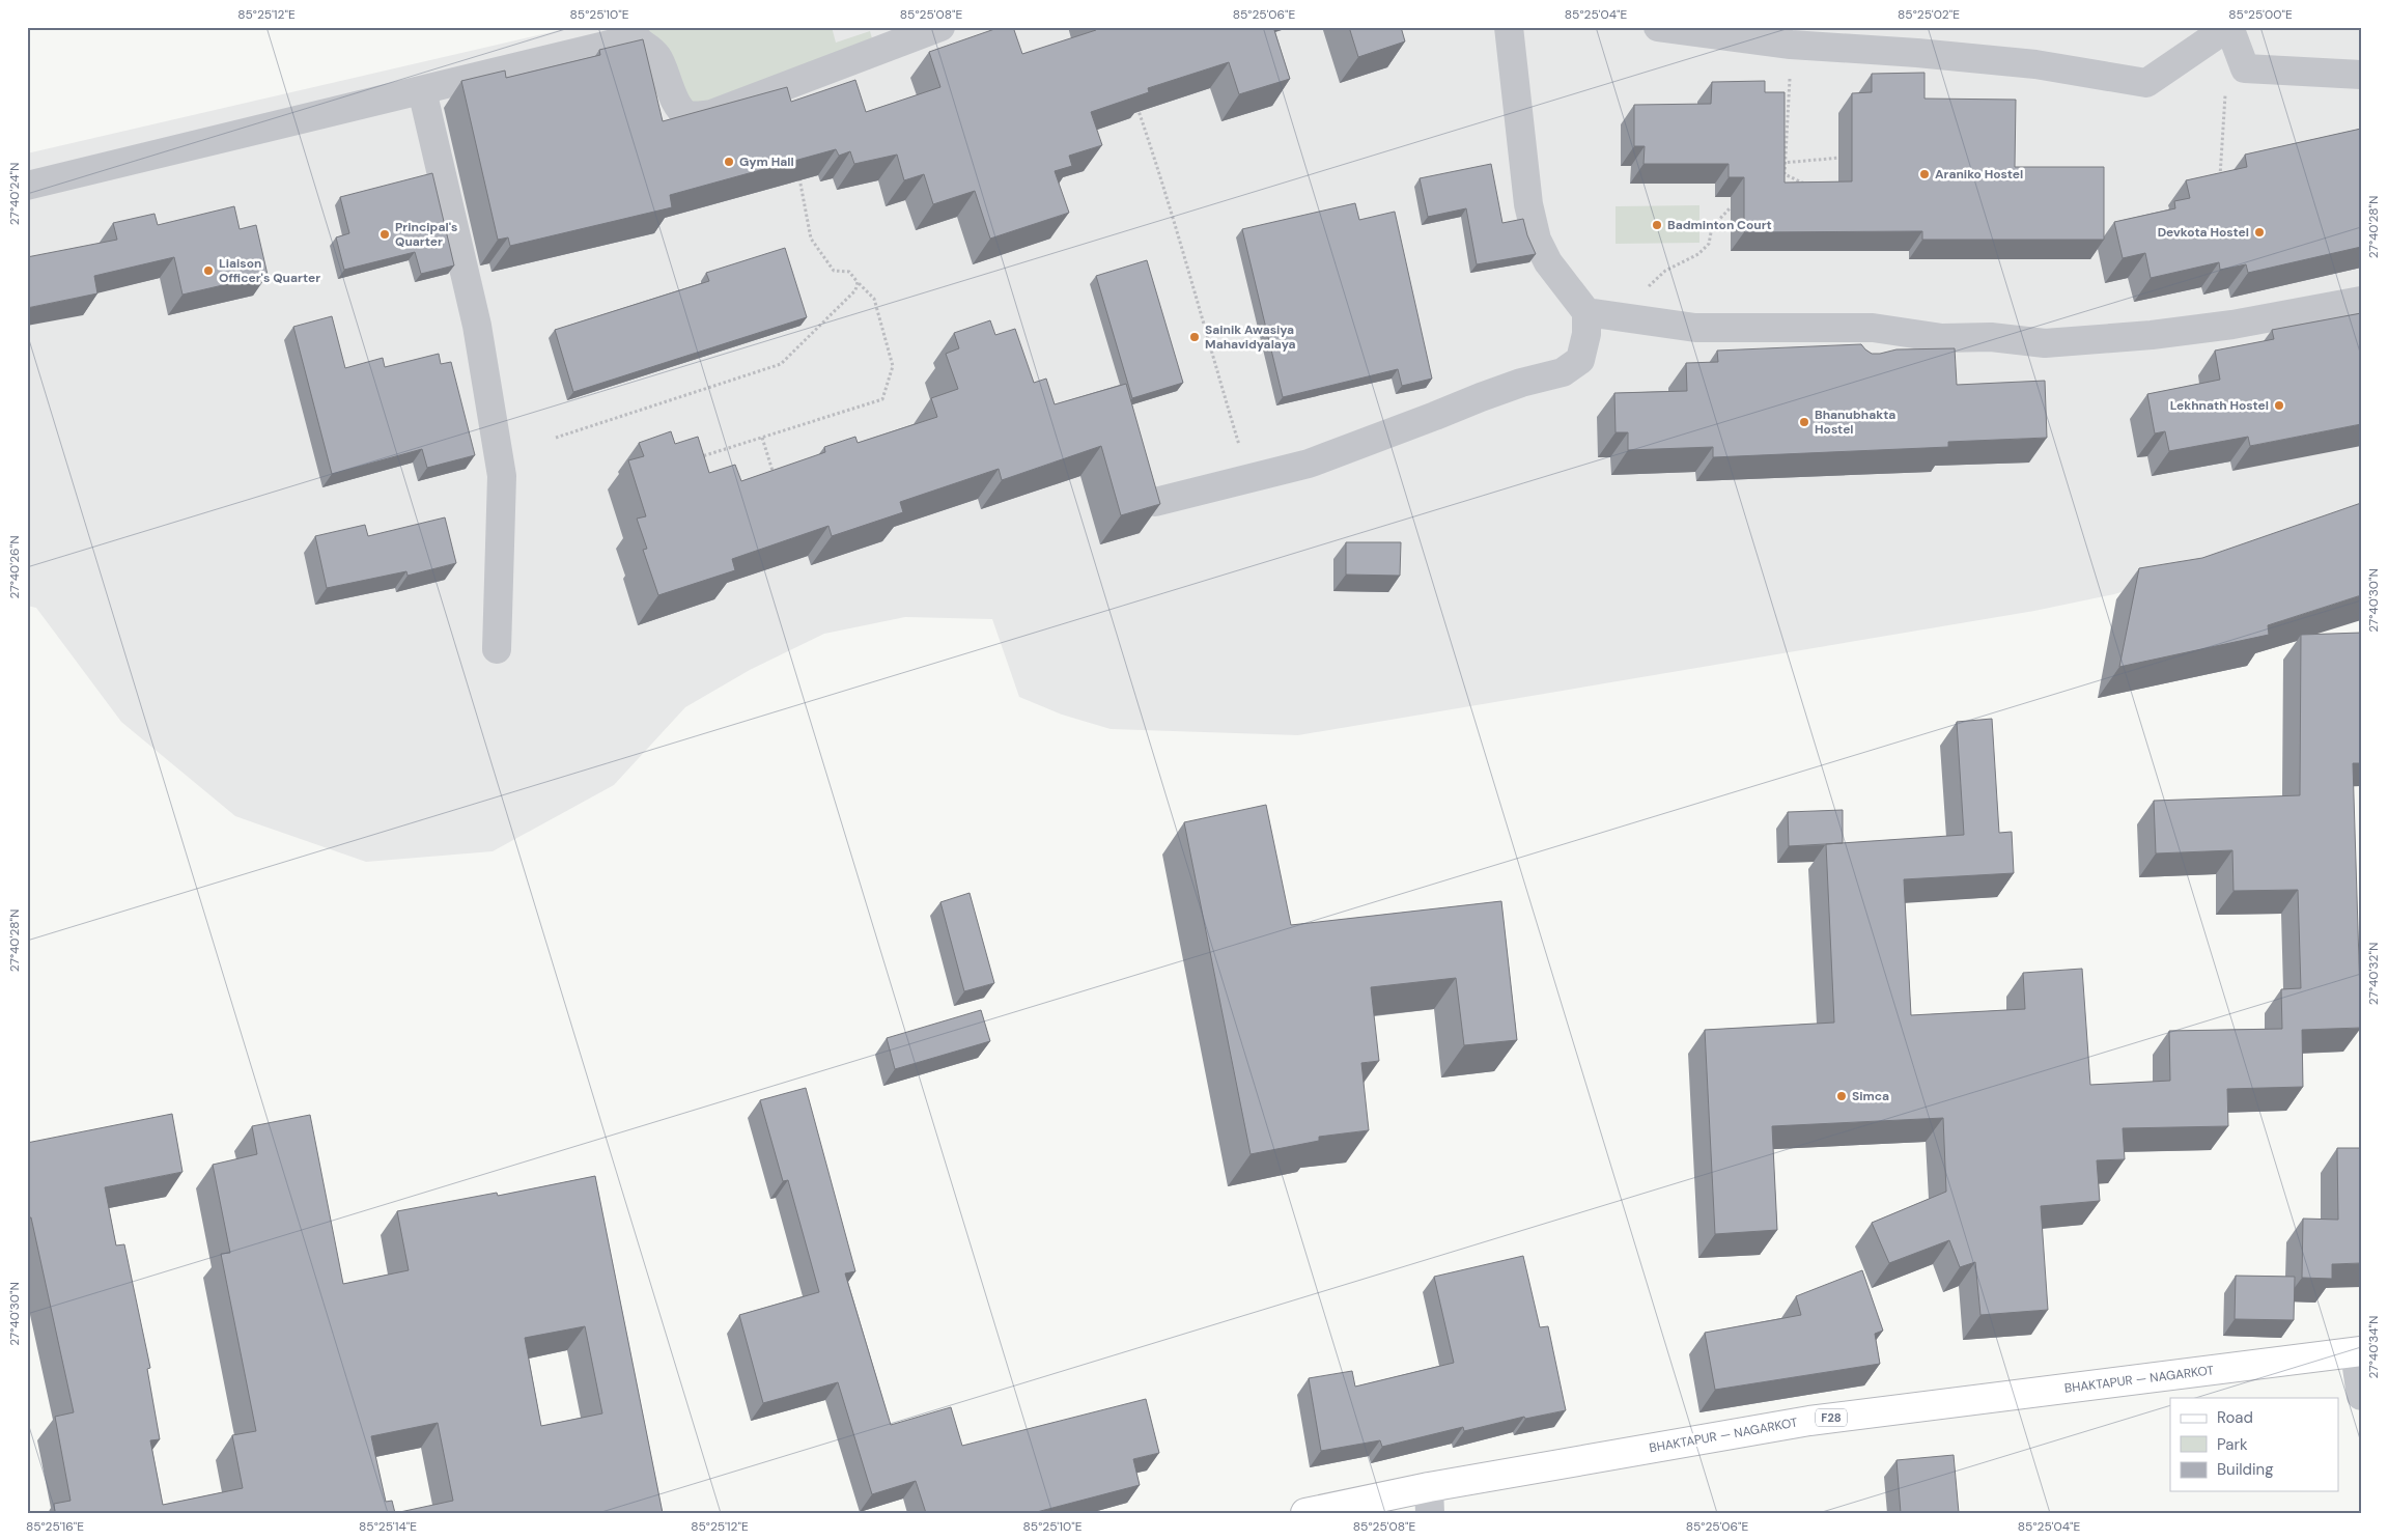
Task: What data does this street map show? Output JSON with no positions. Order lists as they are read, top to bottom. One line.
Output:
{"streets":{"main road":["BHAKTAPUR — NAGARKOT","F28"]},"places":["Gym Hall","Araniko Hostel","Badminton Court","Devkota Hostel","Principal's Quarter","Liaison Officer's Quarter","Sainik Awasiya Mahavidyalaya","Lekhnath Hostel","Bhanubhakta Hostel","Simca"],"legend":["Road","Park","Building"],"coordinates":["85°25'12\"E","85°25'10\"E","85°25'08\"E","85°25'06\"E","85°25'04\"E","85°25'02\"E","85°25'00\"E","27°40'24\"N","27°40'28\"N","27°40'26\"N","27°40'30\"N","27°40'32\"N","27°40'34\"N","85°25'16\"E","85°25'14\"E"]}
